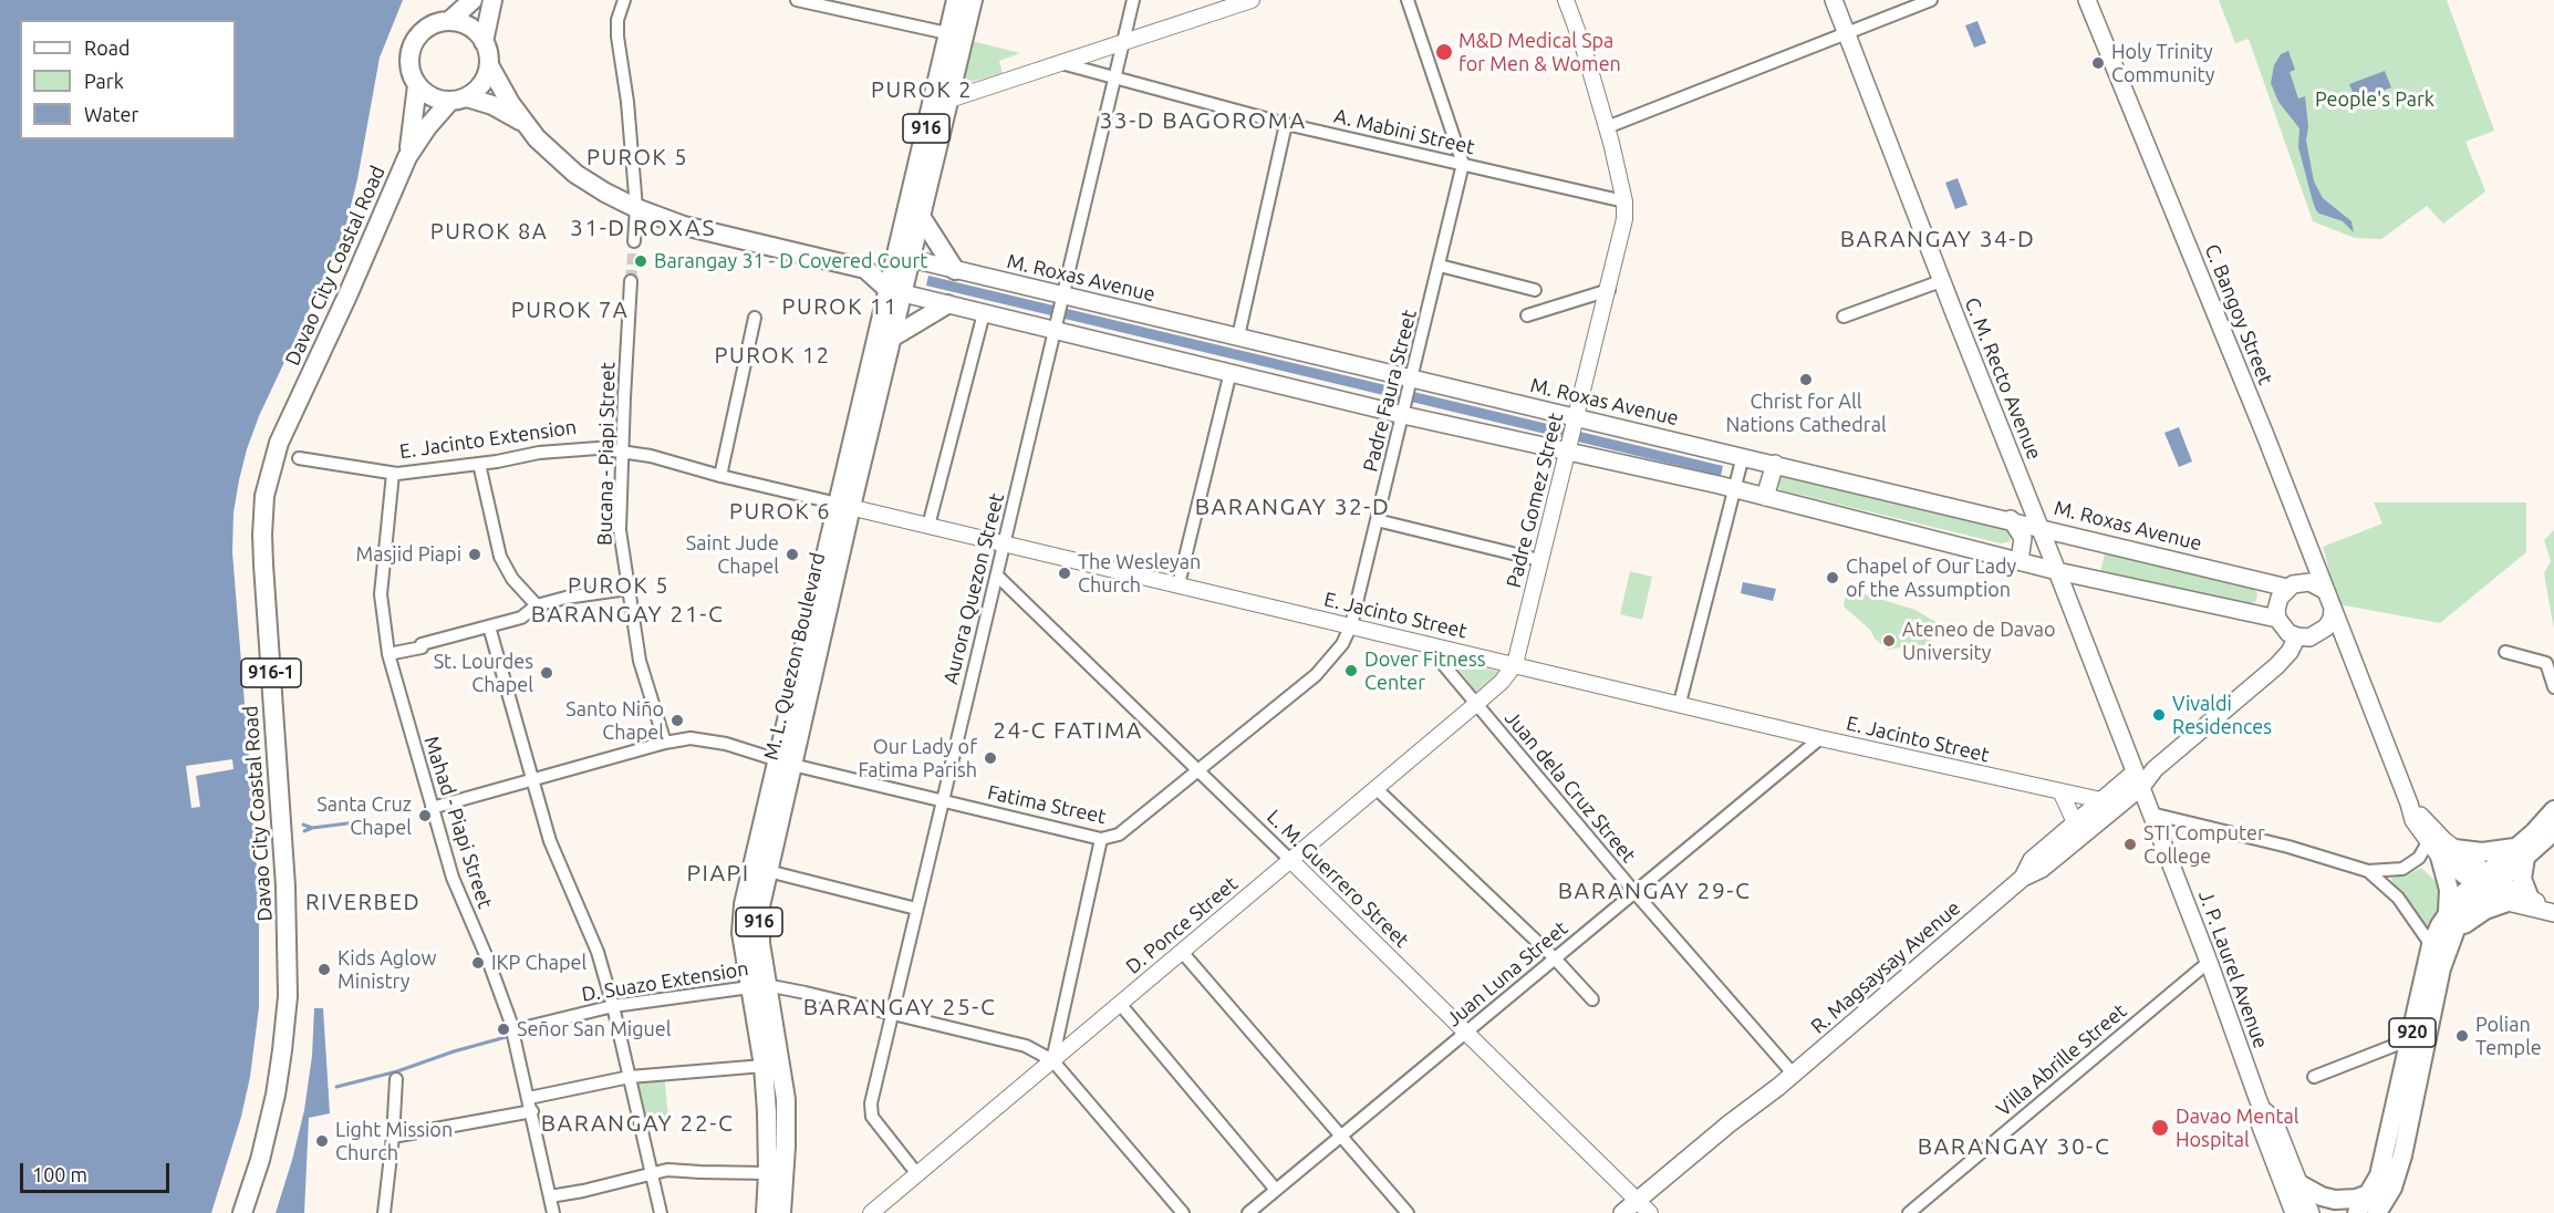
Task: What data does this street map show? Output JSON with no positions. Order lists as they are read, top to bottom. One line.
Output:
{"streets":{"main road":["916","Davao City Coastal Road","M. Roxas Avenue","C. Bangoy Street","C. M. Recto Avenue","M. L. Quezon Boulevard","916-1","R. Magsaysay Avenue","J. P. Laurel Avenue","920"],"street":["A. Mabini Street","Padre Faura Street","E. Jacinto Extension","Bucana - Piapi Street","Padre Gomez Street","Aurora Quezon Street","E. Jacinto Street","Juan dela Cruz Street","Fatima Street","Mahad - Piapi Street","L. M. Guerrero Street","D. Ponce Street","Juan Luna Street","D. Suazo Extension","Villa Abrille Street"]},"crossings":[["A. Mabini Street","Padre Faura Street"],["A. Mabini Street","Padre Gomez Street"],["A. Mabini Street","Aurora Quezon Street"],["Davao City Coastal Road","916-1"],["M. Roxas Avenue","C. Bangoy Street"],["M. Roxas Avenue","C. M. Recto Avenue"],["M. Roxas Avenue","Padre Faura Street"],["M. Roxas Avenue","Padre Gomez Street"],["M. Roxas Avenue","Aurora Quezon Street"],["M. Roxas Avenue","M. L. Quezon Boulevard"],["C. Bangoy Street","920"],["C. M. Recto Avenue","R. Magsaysay Avenue"],["C. M. Recto Avenue","J. P. Laurel Avenue"],["Padre Faura Street","E. Jacinto Street"],["Padre Faura Street","Fatima Street"],["E. Jacinto Extension","Bucana - Piapi Street"],["E. Jacinto Extension","E. Jacinto Street"],["E. Jacinto Extension","M. L. Quezon Boulevard"],["E. Jacinto Extension","Mahad - Piapi Street"],["Bucana - Piapi Street","Fatima Street"],["Padre Gomez Street","E. Jacinto Street"],["Padre Gomez Street","D. Ponce Street"],["Aurora Quezon Street","E. Jacinto Street"],["Aurora Quezon Street","Fatima Street"],["Aurora Quezon Street","L. M. Guerrero Street"],["Aurora Quezon Street","D. Ponce Street"],["Aurora Quezon Street","D. Suazo Extension"],["E. Jacinto Street","M. L. Quezon Boulevard"],["E. Jacinto Street","Juan dela Cruz Street"],["E. Jacinto Street","Fatima Street"],["E. Jacinto Street","D. Ponce Street"],["E. Jacinto Street","R. Magsaysay Avenue"],["E. Jacinto Street","Juan Luna Street"],["M. L. Quezon Boulevard","Fatima Street"],["M. L. Quezon Boulevard","D. Suazo Extension"],["Juan dela Cruz Street","D. Ponce Street"],["Juan dela Cruz Street","R. Magsaysay Avenue"],["Juan dela Cruz Street","Juan Luna Street"],["Fatima Street","Mahad - Piapi Street"],["Fatima Street","L. M. Guerrero Street"],["Mahad - Piapi Street","D. Suazo Extension"],["L. M. Guerrero Street","D. Ponce Street"],["L. M. Guerrero Street","R. Magsaysay Avenue"],["L. M. Guerrero Street","Juan Luna Street"],["D. Ponce Street","D. Suazo Extension"],["R. Magsaysay Avenue","J. P. Laurel Avenue"],["J. P. Laurel Avenue","Villa Abrille Street"]],"districts":["PUROK 2","33-D BAGOROMA","PUROK 5","31-D ROXAS","PUROK 8A","BARANGAY 34-D","PUROK 11","PUROK 7A","PUROK 12","BARANGAY 32-D","PUROK 6","PUROK 5","BARANGAY 21-C","24-C FATIMA","PIAPI","BARANGAY 29-C","RIVERBED","BARANGAY 25-C","BARANGAY 22-C","BARANGAY 30-C"],"parks":["People's Park"],"places":["M&D Medical Spa for Men & Women","Holy Trinity Community","Barangay 31 - D Covered Court","Christ for All Nations Cathedral","Masjid Piapi","Saint Jude Chapel","The Wesleyan Church","Chapel of Our Lady of the Assumption","Ateneo de Davao University","Dover Fitness Center","St. Lourdes Chapel","Vivaldi Residences","Santo Niño Chapel","Our Lady of Fatima Parish","Santa Cruz Chapel","STI Computer College","IKP Chapel","Kids Aglow Ministry","Señor San Miguel","Polian Temple","Davao Mental Hospital","Light Mission Church"],"legend":["Road","Park","Water"],"scale_bar":"100 m"}
